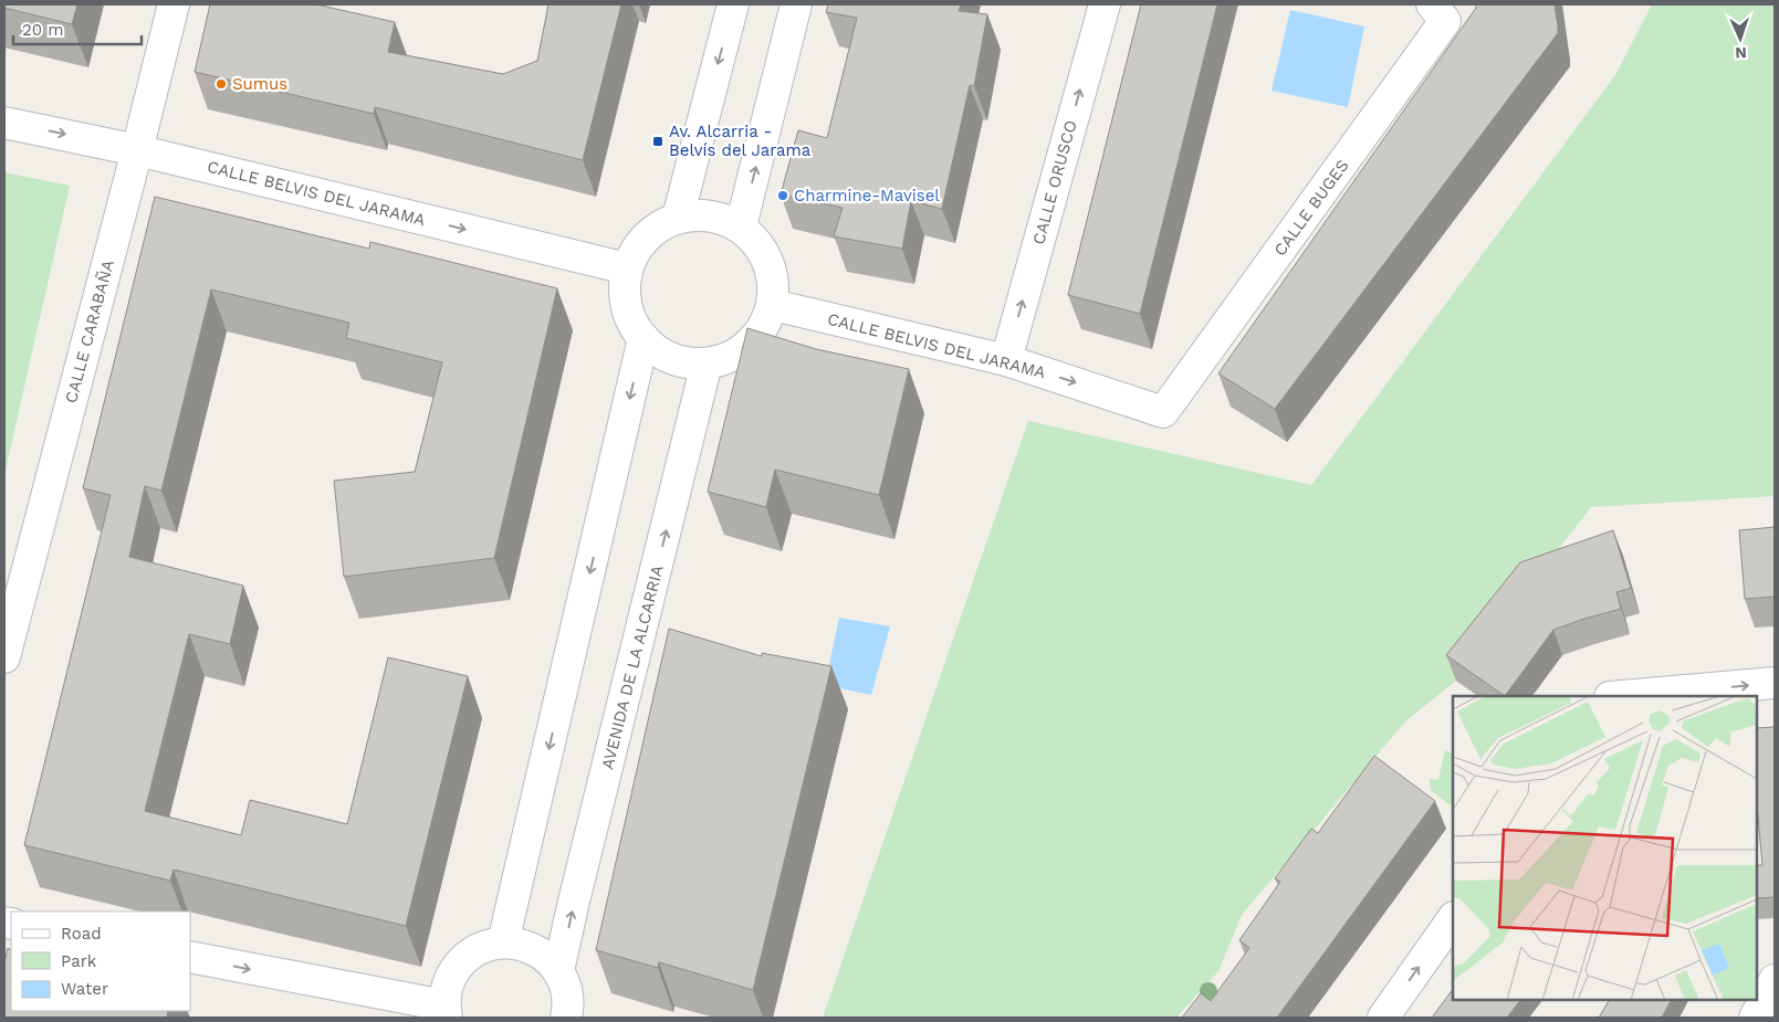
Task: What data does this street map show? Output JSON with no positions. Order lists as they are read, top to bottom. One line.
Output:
{"streets":{"street":["CALLE ORUSCO","CALLE BELVIS DEL JARAMA","CALLE BUGES","CALLE CARABAÑA","AVENIDA DE LA ALCARRIA"]},"crossings":[["CALLE ORUSCO","CALLE BELVIS DEL JARAMA"],["CALLE BELVIS DEL JARAMA","CALLE BUGES"],["CALLE BELVIS DEL JARAMA","CALLE CARABAÑA"],["CALLE BELVIS DEL JARAMA","AVENIDA DE LA ALCARRIA"]],"one_way":["CALLE ORUSCO","CALLE BELVIS DEL JARAMA"],"places":{"other":["Sumus","Charmine-Mavisel"],"transit":["Av. Alcarria - Belvís del Jarama"]},"legend":["Road","Park","Water"],"scale_bar":"20 m","north":"bottom"}
